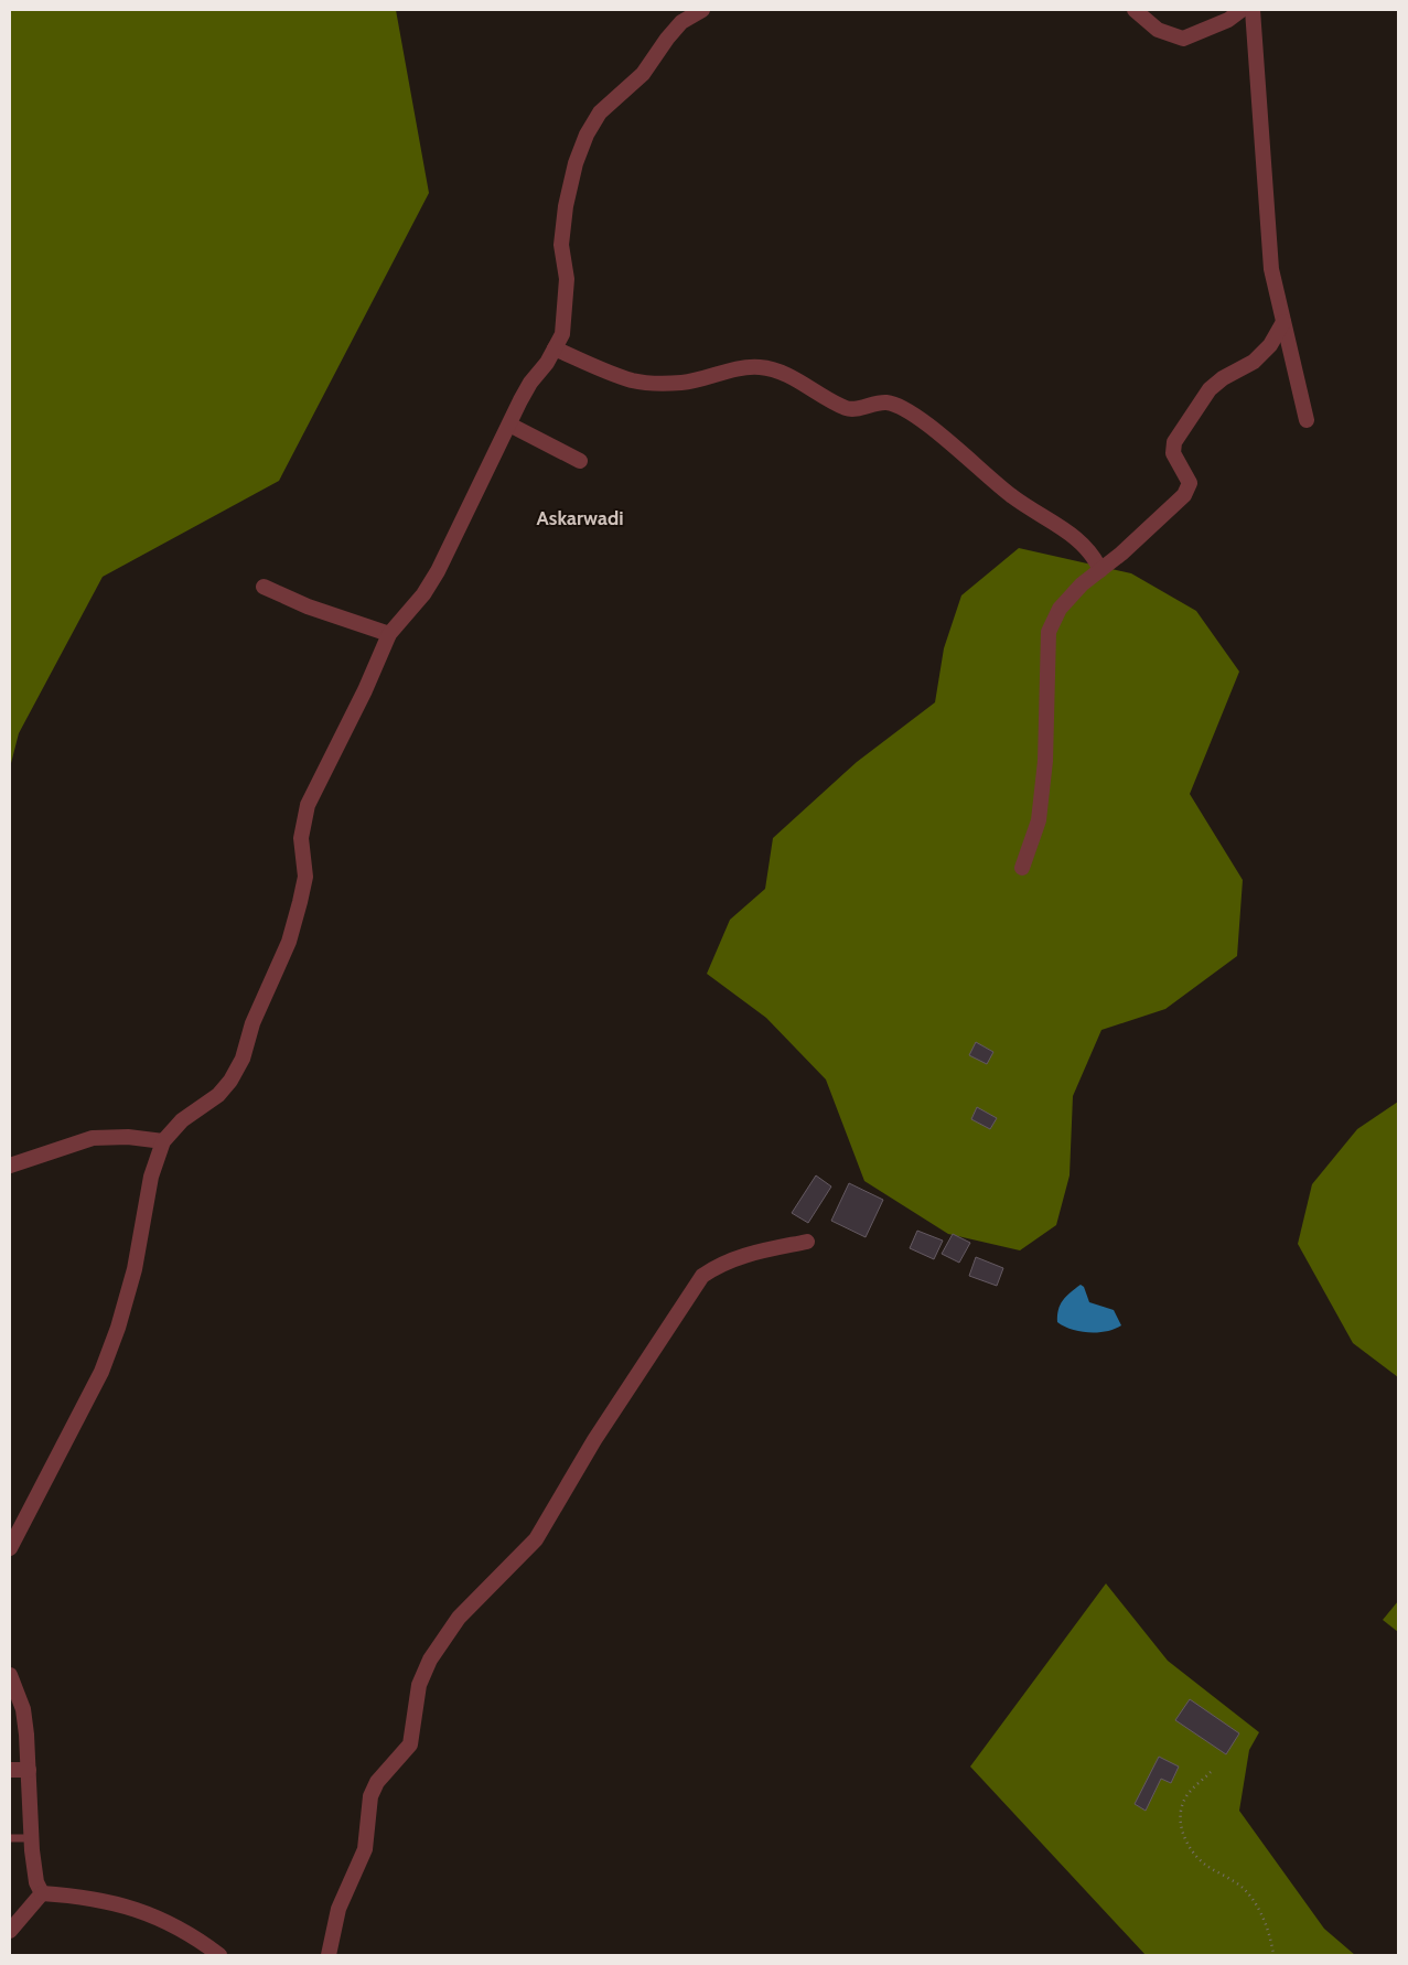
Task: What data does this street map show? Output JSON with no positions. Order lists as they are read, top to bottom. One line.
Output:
{"districts":["Askarwadi"]}
